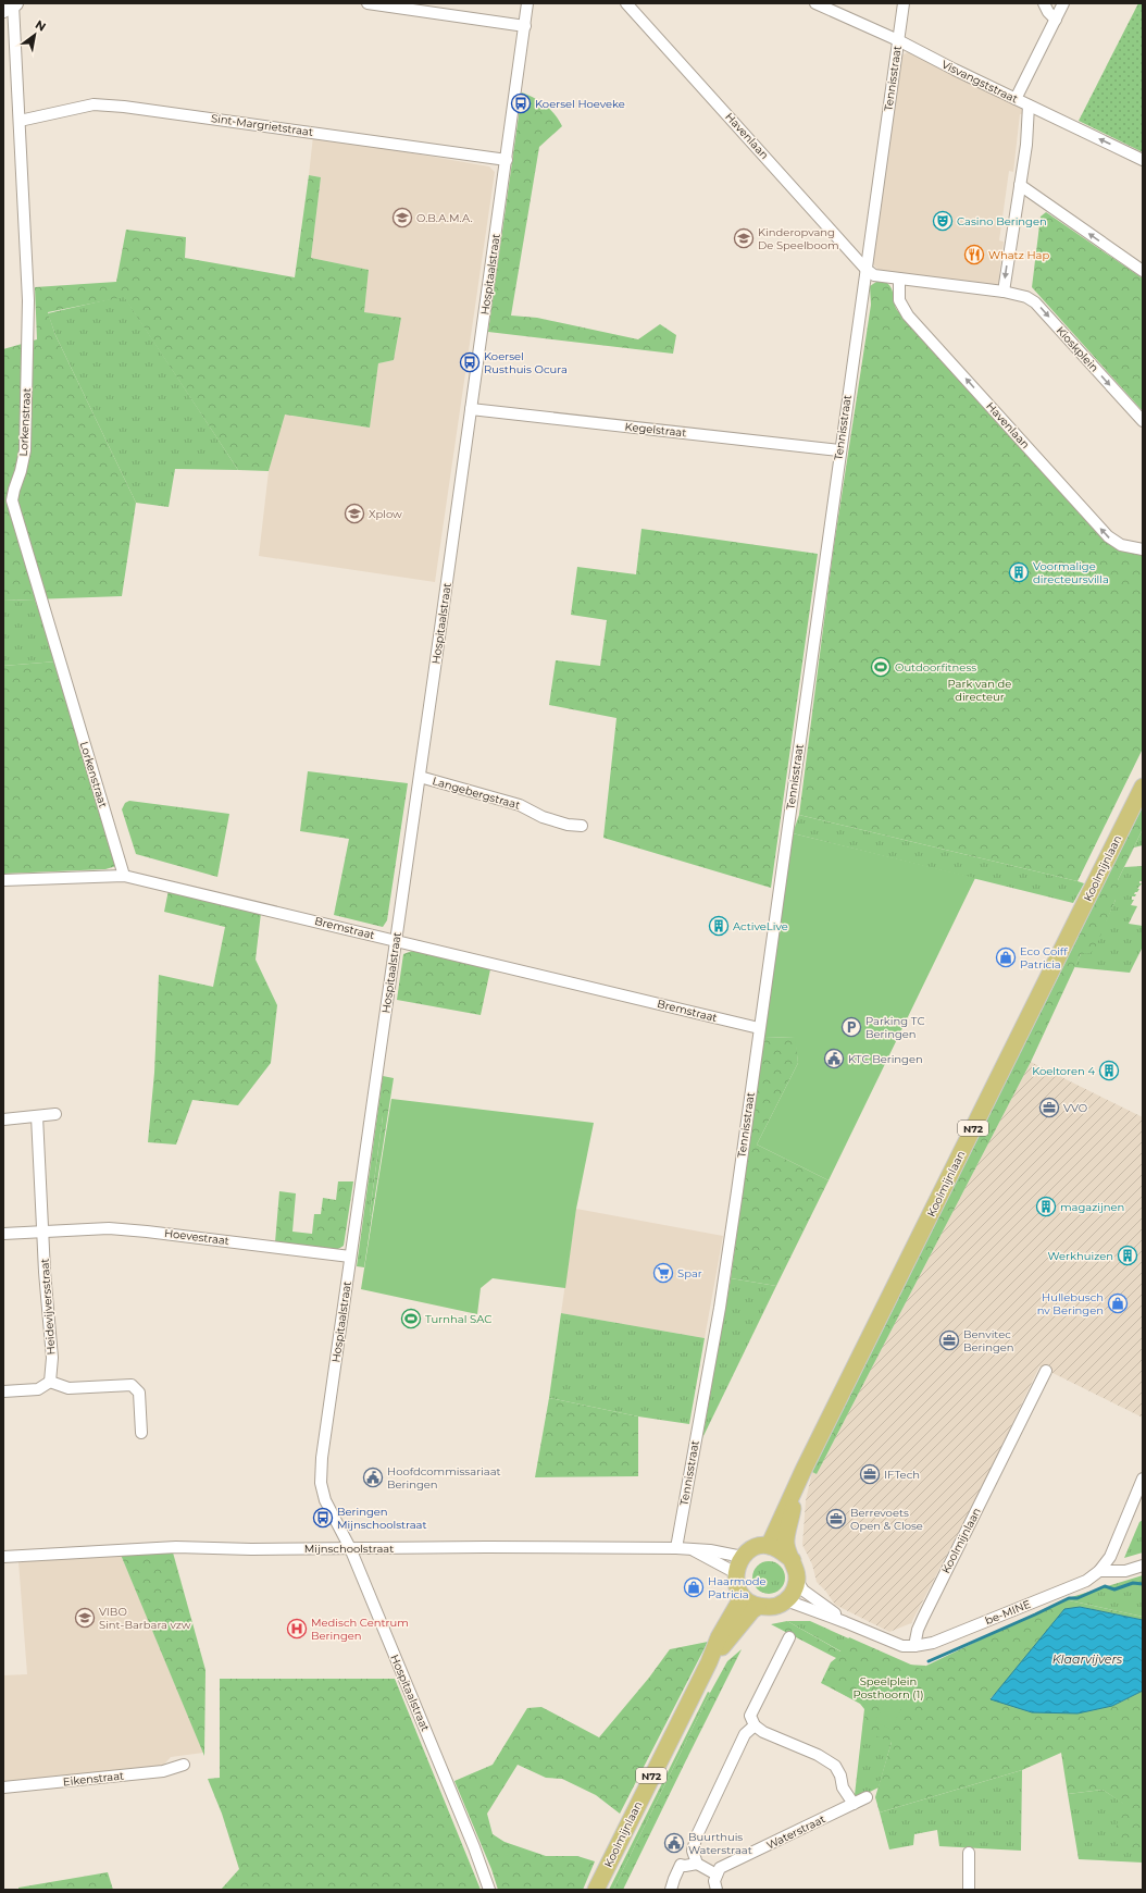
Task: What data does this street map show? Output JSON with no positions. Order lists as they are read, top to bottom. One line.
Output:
{"streets":{"main road":["Koolmijnlaan","N72"],"street":["Tennisstraat","Visvangststraat","Sint-Margrietstraat","Havenlaan","Hospitaalstraat","Kioskplein","Lorkenstraat","Kegelstraat","Langebergstraat","Bremstraat","Hoevestraat","Heidevijversstraat","Mijnschoolstraat","be-MINE","Eikenstraat","Waterstraat"]},"crossings":[["Tennisstraat","Visvangststraat"],["Tennisstraat","Havenlaan"],["Tennisstraat","Kioskplein"],["Tennisstraat","Kegelstraat"],["Tennisstraat","Bremstraat"],["Tennisstraat","Mijnschoolstraat"],["Sint-Margrietstraat","Hospitaalstraat"],["Sint-Margrietstraat","Lorkenstraat"],["Havenlaan","Kioskplein"],["Hospitaalstraat","Kegelstraat"],["Hospitaalstraat","Langebergstraat"],["Hospitaalstraat","Bremstraat"],["Hospitaalstraat","Hoevestraat"],["Hospitaalstraat","Mijnschoolstraat"],["Lorkenstraat","Bremstraat"],["Koolmijnlaan","Mijnschoolstraat"],["Koolmijnlaan","be-MINE"],["Hoevestraat","Heidevijversstraat"]],"one_way":["Havenlaan"],"water":["Klaarvijvers"],"parks":["Park van de directeur","Speelplein Posthoorn (1)"],"places":{"bus stop":["Koersel Hoeveke","Koersel Rusthuis Ocura","Beringen Mijnschoolstraat"],"school or university":["O.B.A.M.A.","Kinderopvang De Speelboom","Xplow","VIBO Sint-Barbara vzw"],"theatre":["Casino Beringen"],"restaurant":["Whatz Hap"],"building":["Voormalige directeursvilla","ActiveLive","Koeltoren 4","magazijnen","Werkhuizen"],"sports":["Outdoorfitness","Turnhal SAC"],"shop":["Eco Coiff Patricia","Hullebusch nv Beringen","Haarmode Patricia"],"parking":["Parking TC Beringen"],"public building":["KTC Beringen","Hoofdcommissariaat Beringen","Buurthuis Waterstraat"],"office":["VVO","Benvitec Beringen","IFTech","Berrevoets Open & Close"],"supermarket":["Spar"],"hospital":["Medisch Centrum Beringen"]},"north":"top right"}
